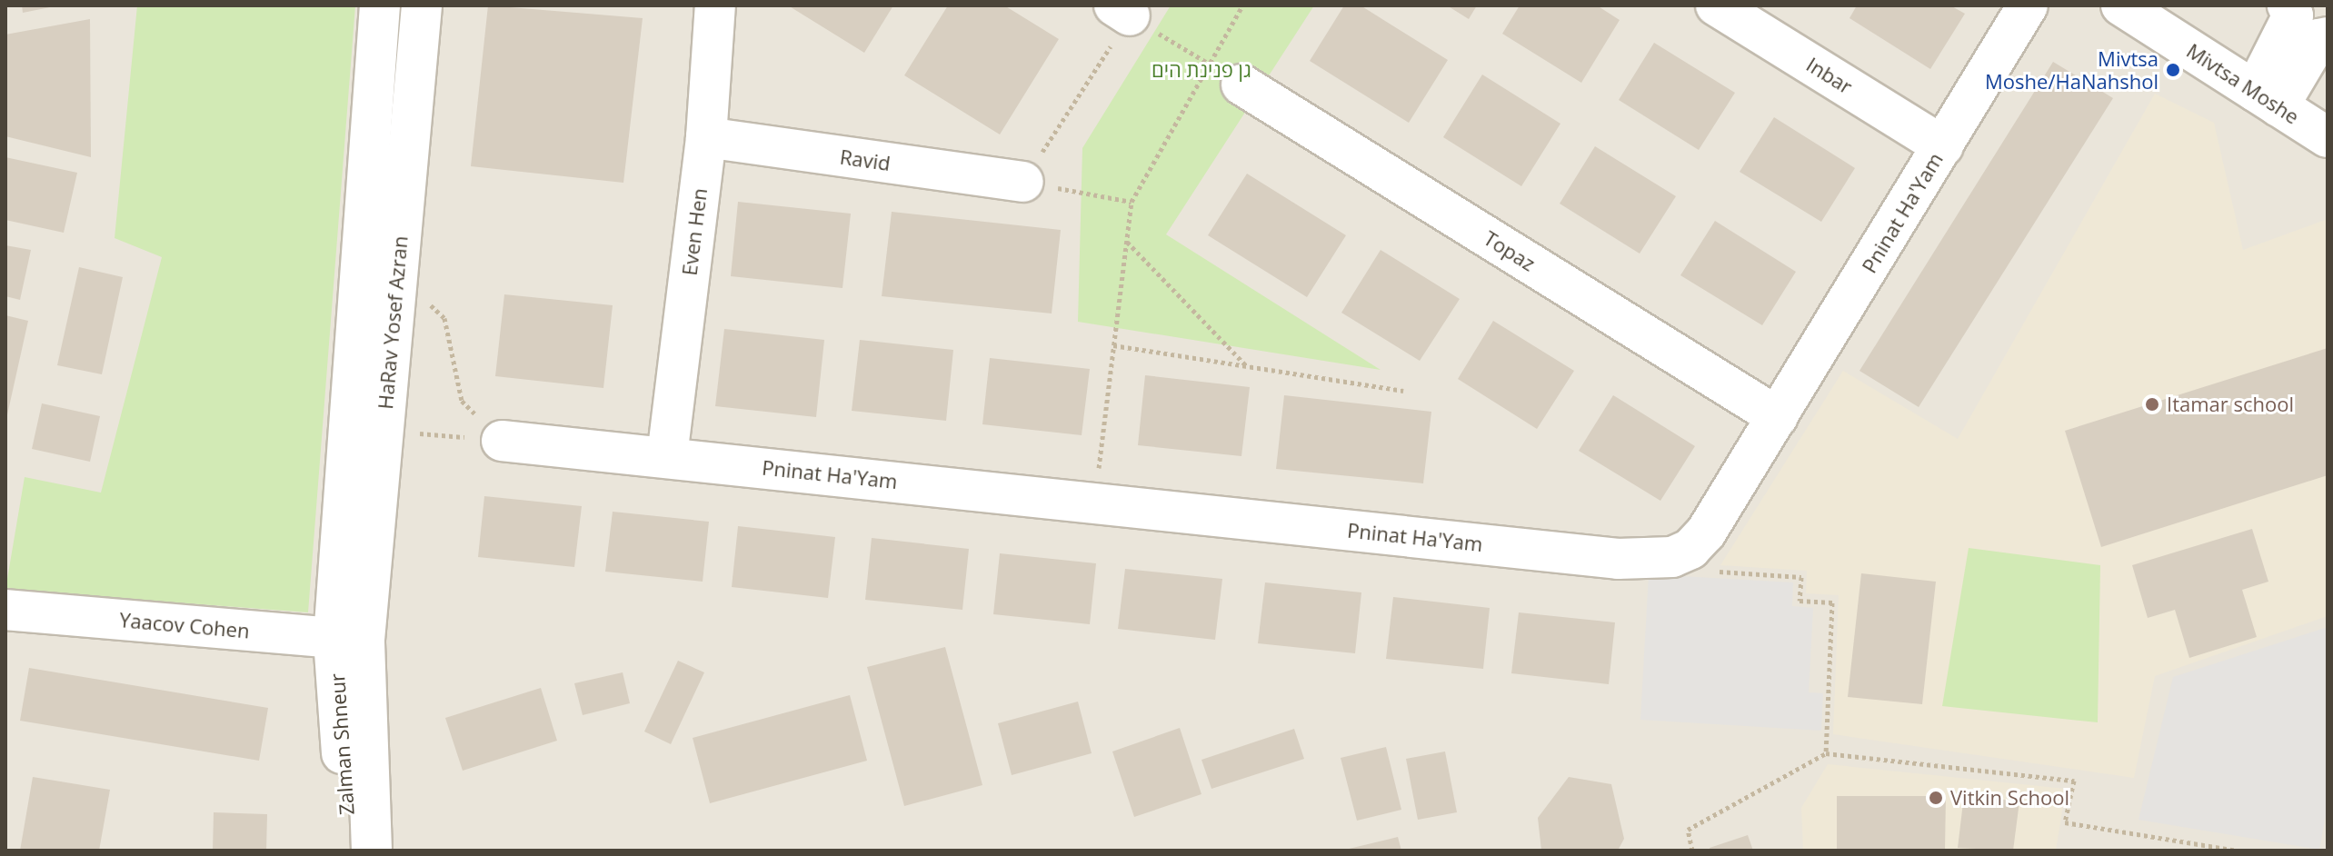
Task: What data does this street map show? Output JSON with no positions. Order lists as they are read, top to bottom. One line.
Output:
{"streets":{"street":["Inbar","Mivtsa Moshe","Ravid","Pninat Ha'Yam","Even Hen","Topaz","HaRav Yosef Azran","Yaacov Cohen","Zalman Shneur"]},"crossings":[["Inbar","Pninat Ha'Yam"],["Ravid","Even Hen"],["Pninat Ha'Yam","Even Hen"],["Pninat Ha'Yam","Topaz"],["HaRav Yosef Azran","Yaacov Cohen"],["HaRav Yosef Azran","Zalman Shneur"],["Yaacov Cohen","Zalman Shneur"]],"parks":["גן פנינת הים"],"places":["Mivtsa Moshe/HaNahshol","Itamar school","Vitkin School"]}
